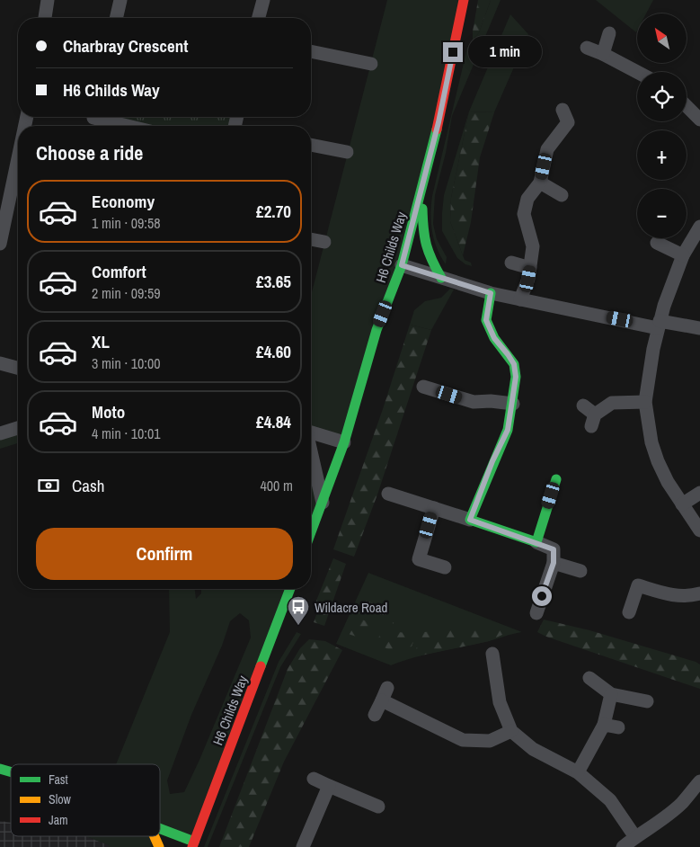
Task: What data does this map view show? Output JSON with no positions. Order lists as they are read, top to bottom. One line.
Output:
{"streets":{"street":["H6 Childs Way"]},"places":{"bus stop":["Wildacre Road"]},"legend":["Fast","Slow","Jam"],"north":"top left","page":{"map_buttons":["+","−"],"banner":["Charbray Crescent","H6 Childs Way"],"bubble":"1 min","heading":"Choose a ride","list":[{"name":"Economy","note":"1 min · 09:58","value":"£2.70"},{"name":"Comfort","note":"2 min · 09:59","value":"£3.65"},{"name":"XL","note":"3 min · 10:00","value":"£4.60"},{"name":"Moto","note":"4 min · 10:01","value":"£4.84"}],"pay":["Cash","400 m"],"buttons":"Confirm"}}
